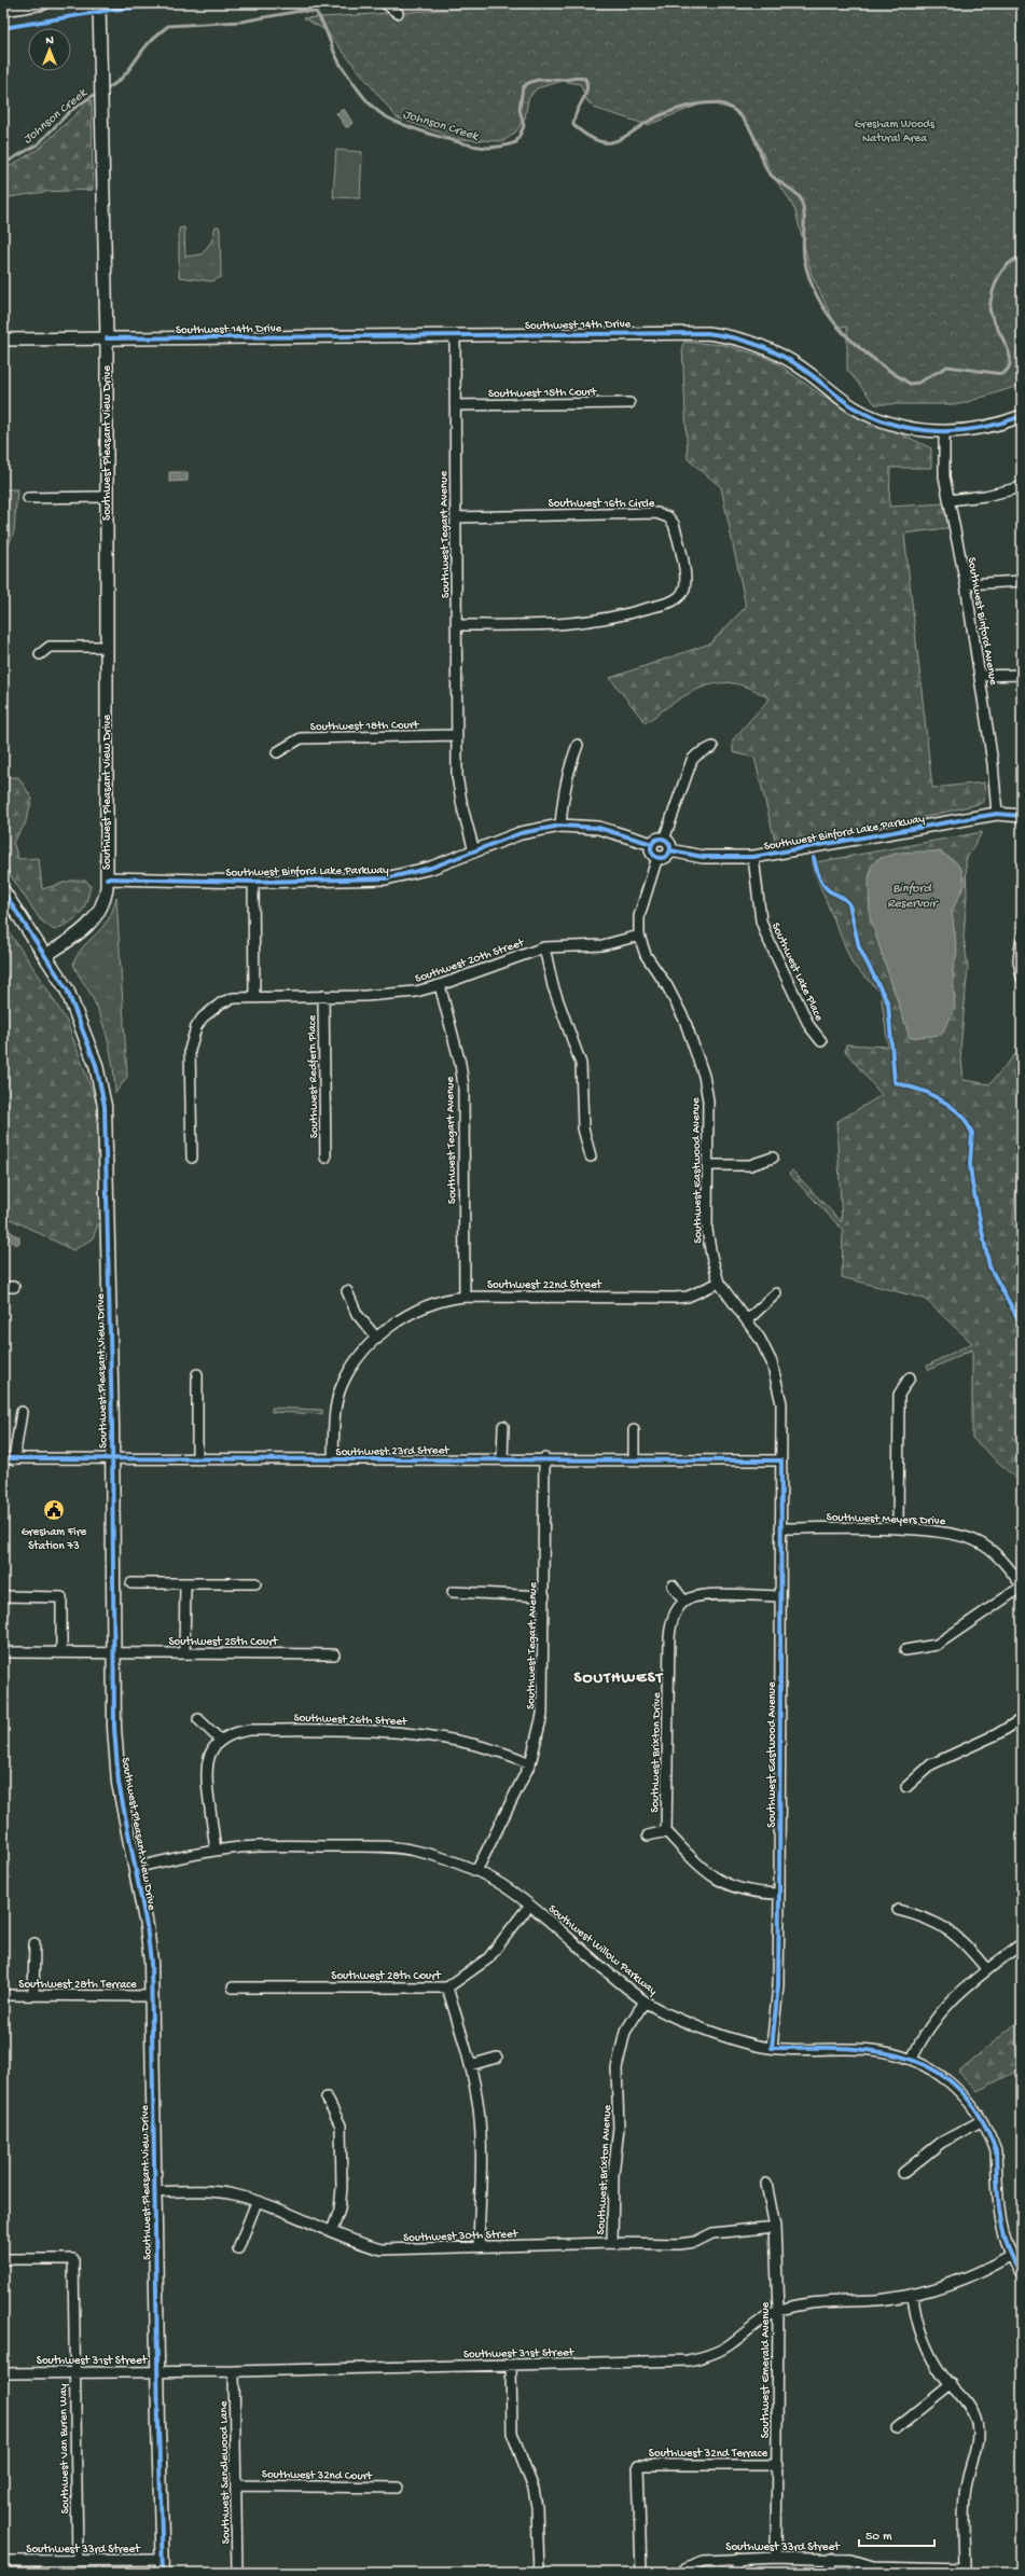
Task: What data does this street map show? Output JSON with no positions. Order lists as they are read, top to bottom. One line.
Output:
{"streets":{"main road":["Southwest Pleasant View Drive"],"street":["Southwest 14th Drive","Southwest 15th Court","Southwest 16th Circle","Southwest Tegart Avenue","Southwest Binford Avenue","Southwest 18th Court","Southwest Binford Lake Parkway","Southwest 20th Street","Southwest Lake Place","Southwest Redfern Place","Southwest Eastwood Avenue","Southwest 22nd Street","Southwest 23rd Street","Southwest Meyers Drive","Southwest 25th Court","Southwest 26th Street","Southwest Brixton Drive","Southwest Willow Parkway","Southwest 28th Court","Southwest 28th Terrace","Southwest Brixton Avenue","Southwest 30th Street","Southwest 31st Street","Southwest Emerald Avenue","Southwest Van Buren Way","Southwest 32nd Terrace","Southwest Sandlewood Lane","Southwest 32nd Court","Southwest 33rd Street"]},"crossings":[["Southwest 14th Drive","Southwest Pleasant View Drive"],["Southwest 14th Drive","Southwest Tegart Avenue"],["Southwest 14th Drive","Southwest Binford Avenue"],["Southwest 15th Court","Southwest Tegart Avenue"],["Southwest Pleasant View Drive","Southwest Binford Lake Parkway"],["Southwest Pleasant View Drive","Southwest 23rd Street"],["Southwest Pleasant View Drive","Southwest 25th Court"],["Southwest Pleasant View Drive","Southwest Willow Parkway"],["Southwest Pleasant View Drive","Southwest 28th Terrace"],["Southwest Pleasant View Drive","Southwest 30th Street"],["Southwest Pleasant View Drive","Southwest 31st Street"],["Southwest Pleasant View Drive","Southwest 33rd Street"],["Southwest 16th Circle","Southwest Tegart Avenue"],["Southwest Tegart Avenue","Southwest 18th Court"],["Southwest Tegart Avenue","Southwest Binford Lake Parkway"],["Southwest Tegart Avenue","Southwest 20th Street"],["Southwest Tegart Avenue","Southwest 22nd Street"],["Southwest Tegart Avenue","Southwest 23rd Street"],["Southwest Tegart Avenue","Southwest 26th Street"],["Southwest Tegart Avenue","Southwest Willow Parkway"],["Southwest Binford Avenue","Southwest Binford Lake Parkway"],["Southwest Binford Lake Parkway","Southwest Lake Place"],["Southwest 20th Street","Southwest Redfern Place"],["Southwest 20th Street","Southwest Eastwood Avenue"],["Southwest Eastwood Avenue","Southwest 22nd Street"],["Southwest Eastwood Avenue","Southwest 23rd Street"],["Southwest Eastwood Avenue","Southwest Meyers Drive"],["Southwest Eastwood Avenue","Southwest Willow Parkway"],["Southwest 22nd Street","Southwest 23rd Street"],["Southwest Willow Parkway","Southwest 28th Court"],["Southwest Willow Parkway","Southwest Brixton Avenue"],["Southwest Willow Parkway","Southwest 31st Street"],["Southwest Brixton Avenue","Southwest 30th Street"],["Southwest 30th Street","Southwest Emerald Avenue"],["Southwest 31st Street","Southwest Emerald Avenue"],["Southwest 31st Street","Southwest Van Buren Way"],["Southwest 31st Street","Southwest Sandlewood Lane"],["Southwest Emerald Avenue","Southwest 32nd Terrace"],["Southwest Emerald Avenue","Southwest 33rd Street"],["Southwest Van Buren Way","Southwest 33rd Street"],["Southwest Sandlewood Lane","Southwest 32nd Court"]],"districts":["SOUTHWEST"],"water":["Johnson Creek","Binford Reservoir"],"parks":["Gresham Woods Natural Area"],"places":{"public building":["Gresham Fire Station 73"]},"scale_bar":"50 m","north":"top"}
